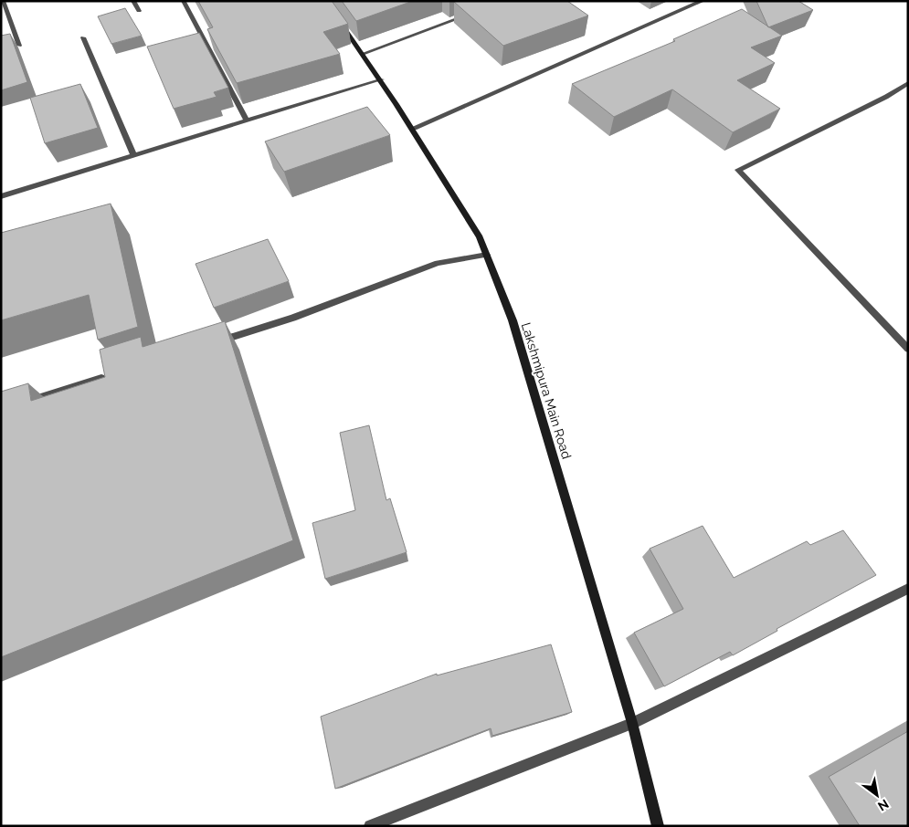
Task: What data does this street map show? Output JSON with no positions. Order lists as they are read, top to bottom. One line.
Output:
{"streets":{"main road":["Lakshmipura Main Road"]},"north":"bottom right"}
